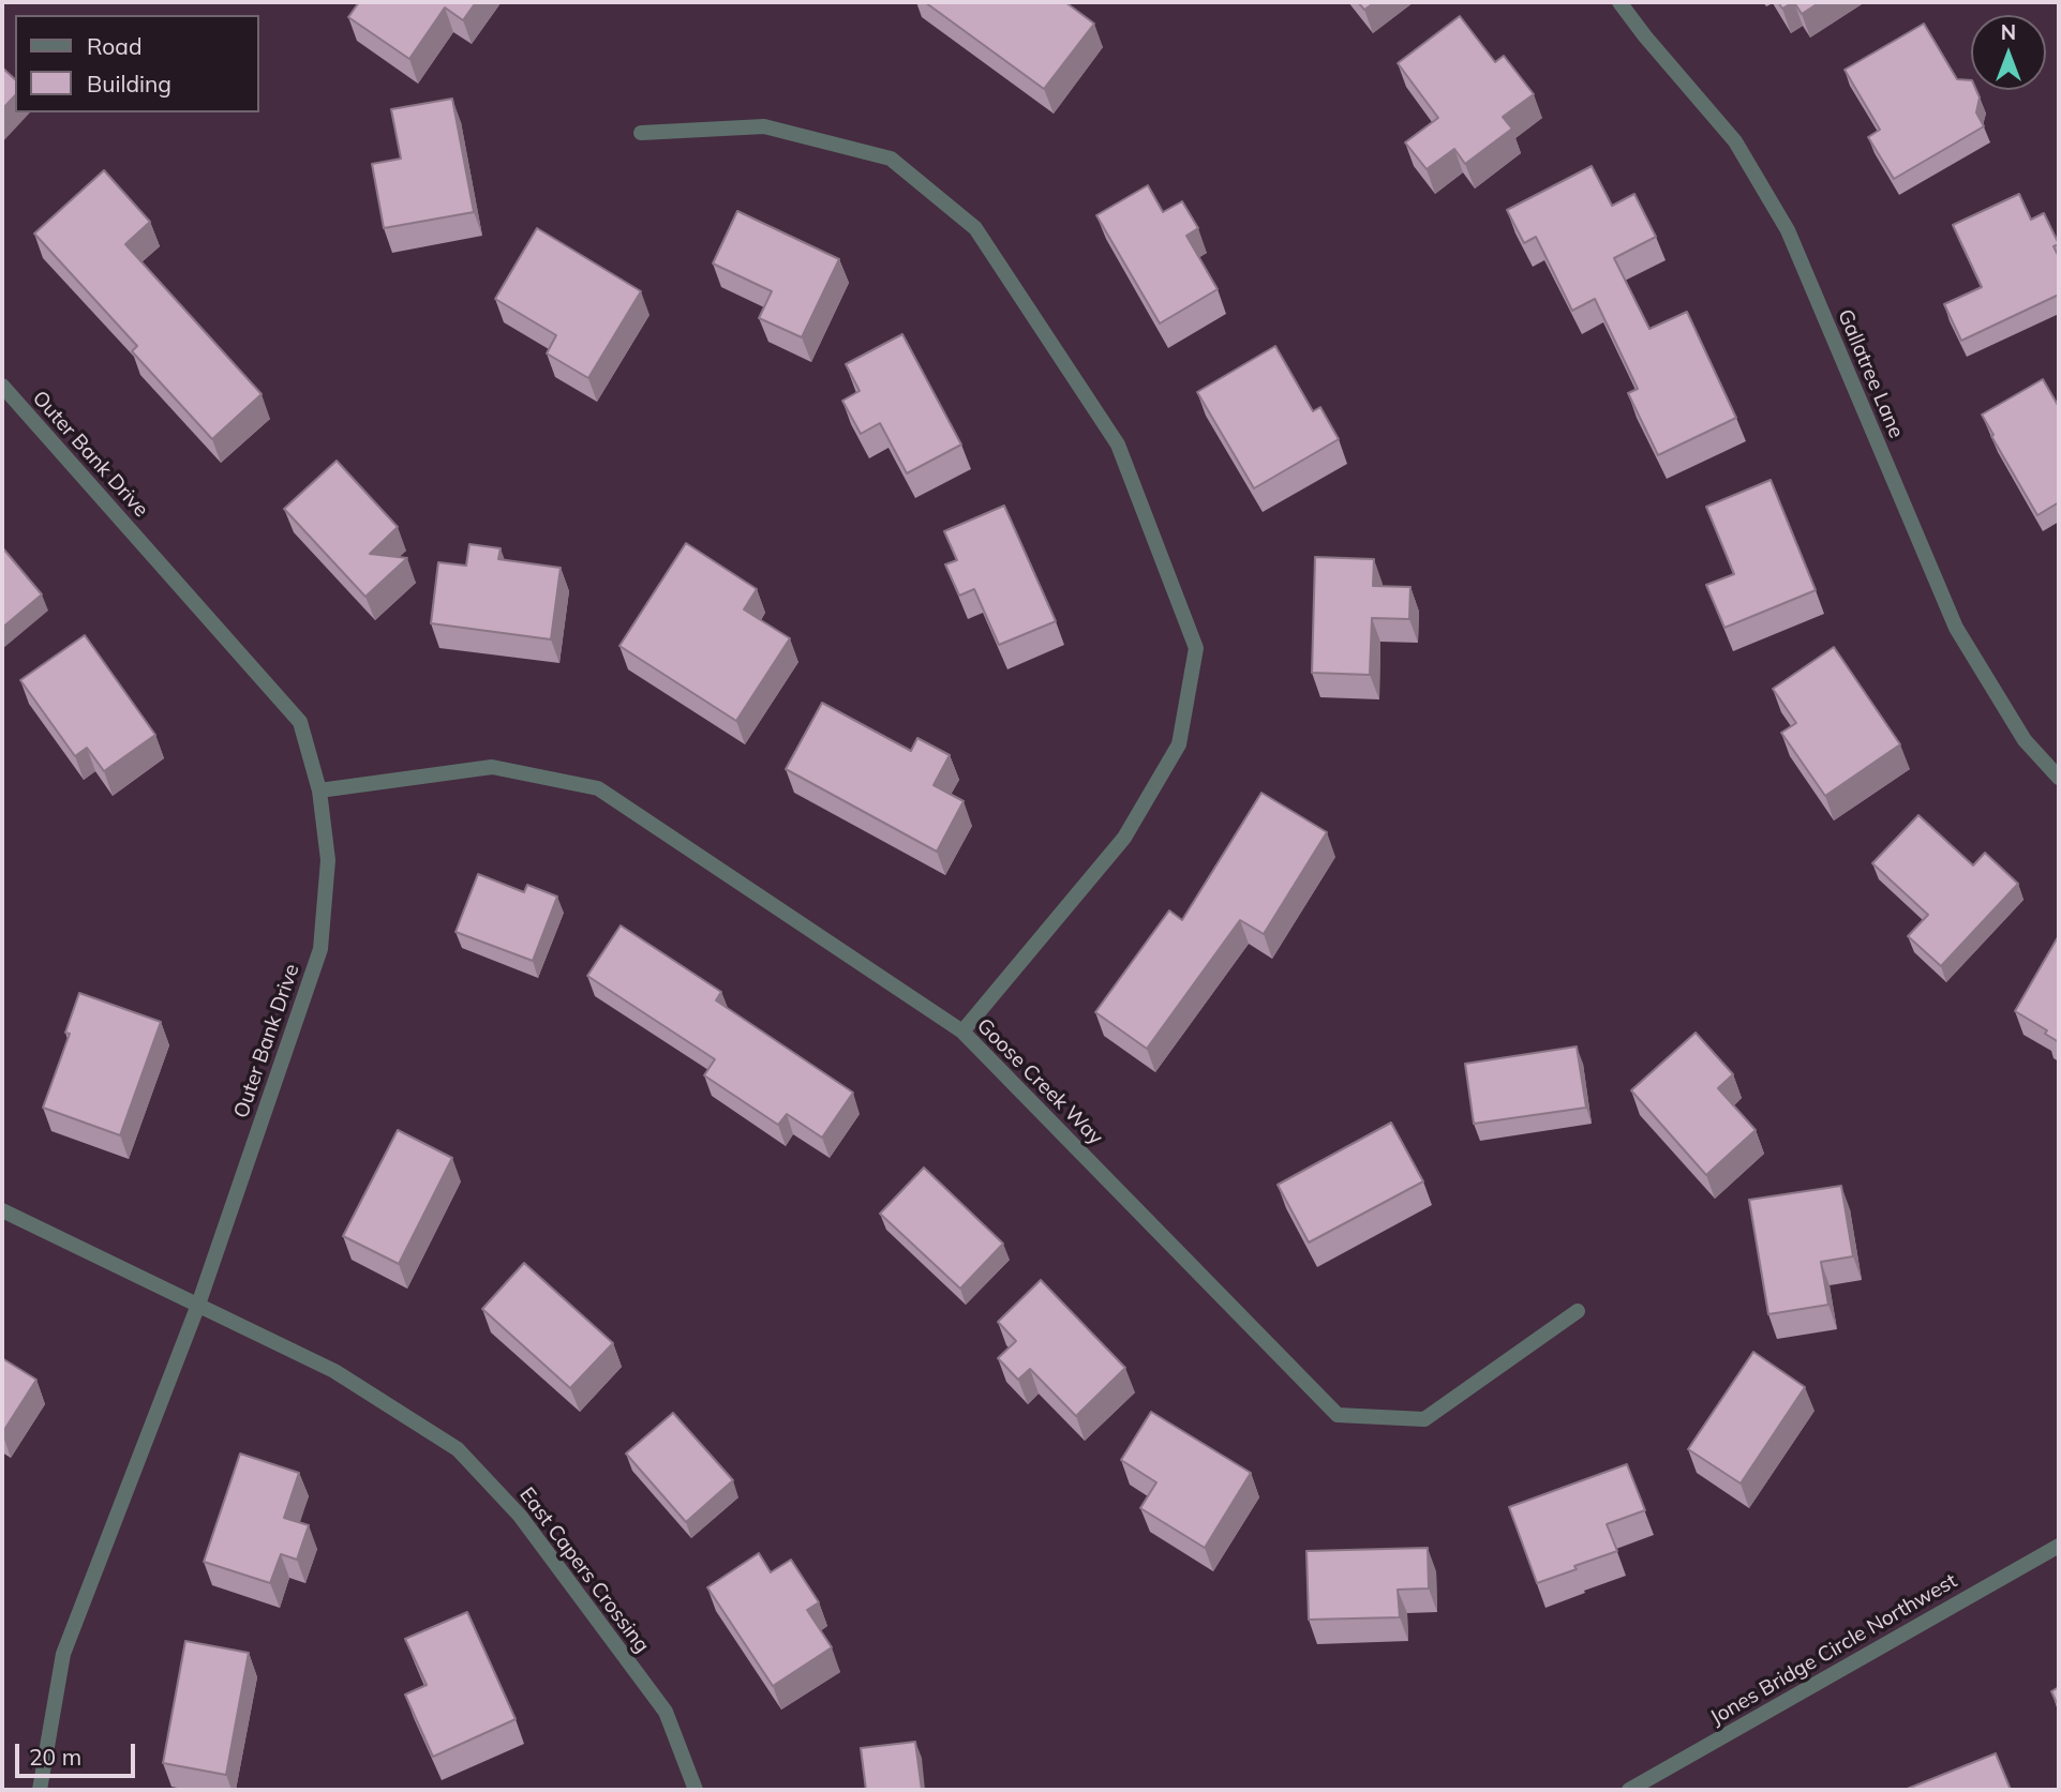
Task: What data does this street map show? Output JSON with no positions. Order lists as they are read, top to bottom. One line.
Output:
{"streets":{"street":["Gallatree Lane","Outer Bank Drive","Goose Creek Way","East Capers Crossing","Jones Bridge Circle Northwest"]},"crossings":[["Outer Bank Drive","Goose Creek Way"],["Outer Bank Drive","East Capers Crossing"]],"legend":["Road","Building"],"scale_bar":"20 m","north":"top"}
